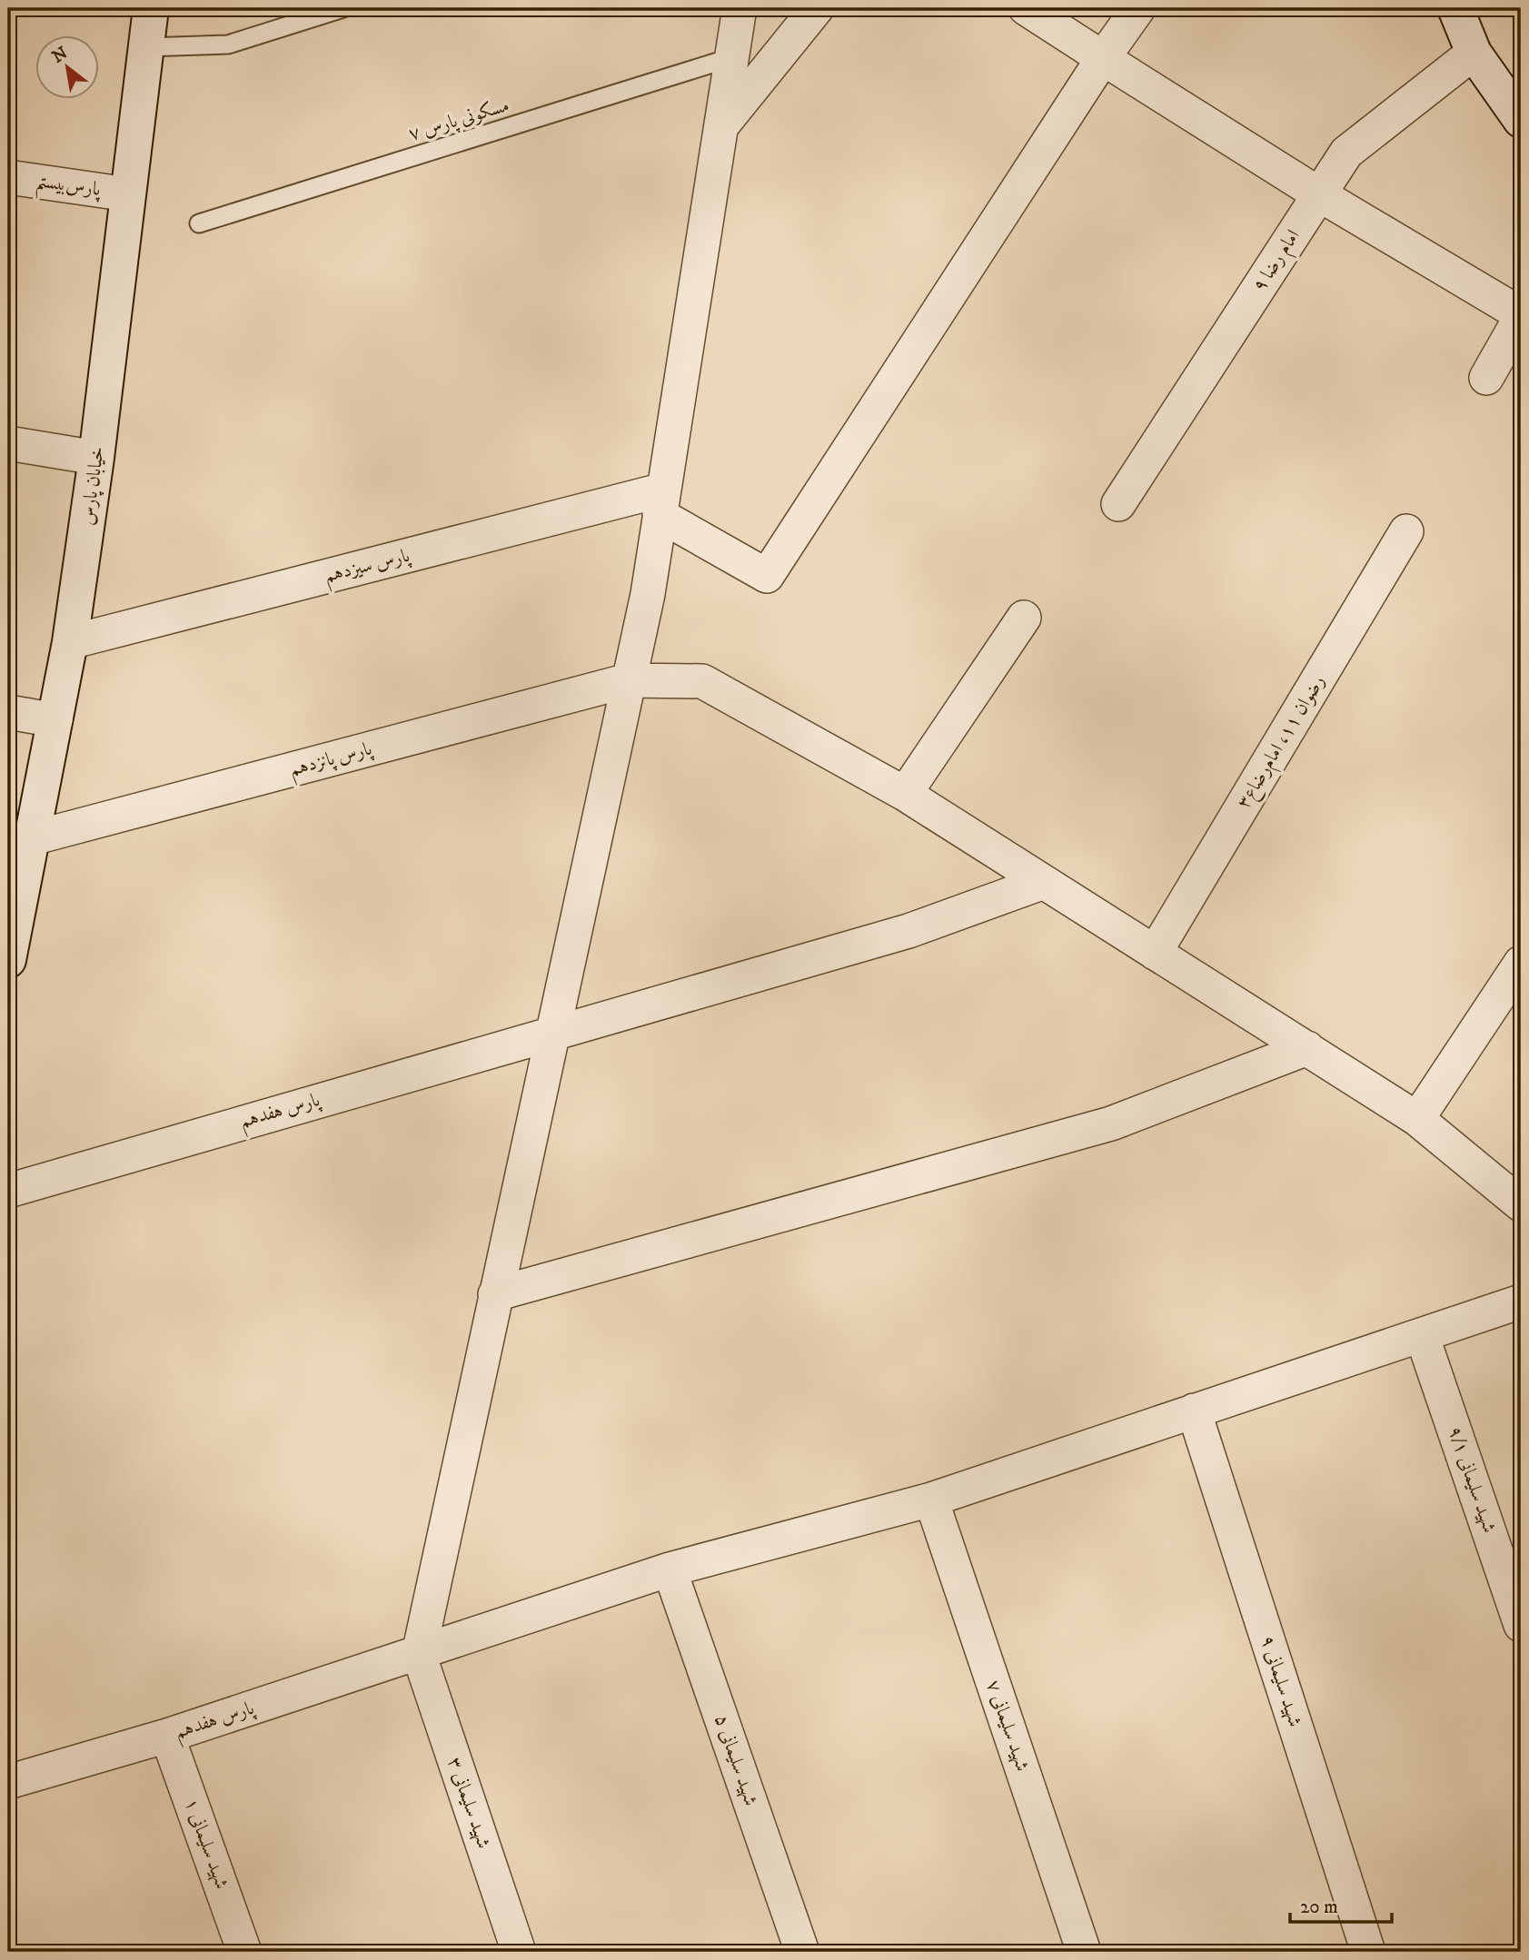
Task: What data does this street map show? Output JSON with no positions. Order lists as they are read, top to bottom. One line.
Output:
{"streets":{"main road":["خیابان پارس"],"street":["پارس‌بیستم","امام رضا ۹","پارس‌ سیزدهم","رضوان ۱۱، امام‌رضا‌ع‌۳","پارس‌ پانزدهم","پارس‌ هفدهم","شهید سلیمانی ۹/۱","شهید سلیمانی ۹","شهید سلیمانی ۷","شهید سلیمانی ۵","شهید سلیمانی ۳","شهید سلیمانی ۱"],"lane":["مسکونی ‌پارس ۷"]},"crossings":[["پارس‌بیستم","خیابان پارس"],["خیابان پارس","پارس‌ سیزدهم"],["خیابان پارس","پارس‌ پانزدهم"],["رضوان ۱۱، امام‌رضا‌ع‌۳","پارس‌ پانزدهم"],["پارس‌ پانزدهم","پارس‌ هفدهم"],["پارس‌ هفدهم","شهید سلیمانی ۹/۱"],["پارس‌ هفدهم","شهید سلیمانی ۹"],["پارس‌ هفدهم","شهید سلیمانی ۷"],["پارس‌ هفدهم","شهید سلیمانی ۵"],["پارس‌ هفدهم","شهید سلیمانی ۳"],["پارس‌ هفدهم","شهید سلیمانی ۱"]],"scale_bar":"20 m","north":"top left"}
